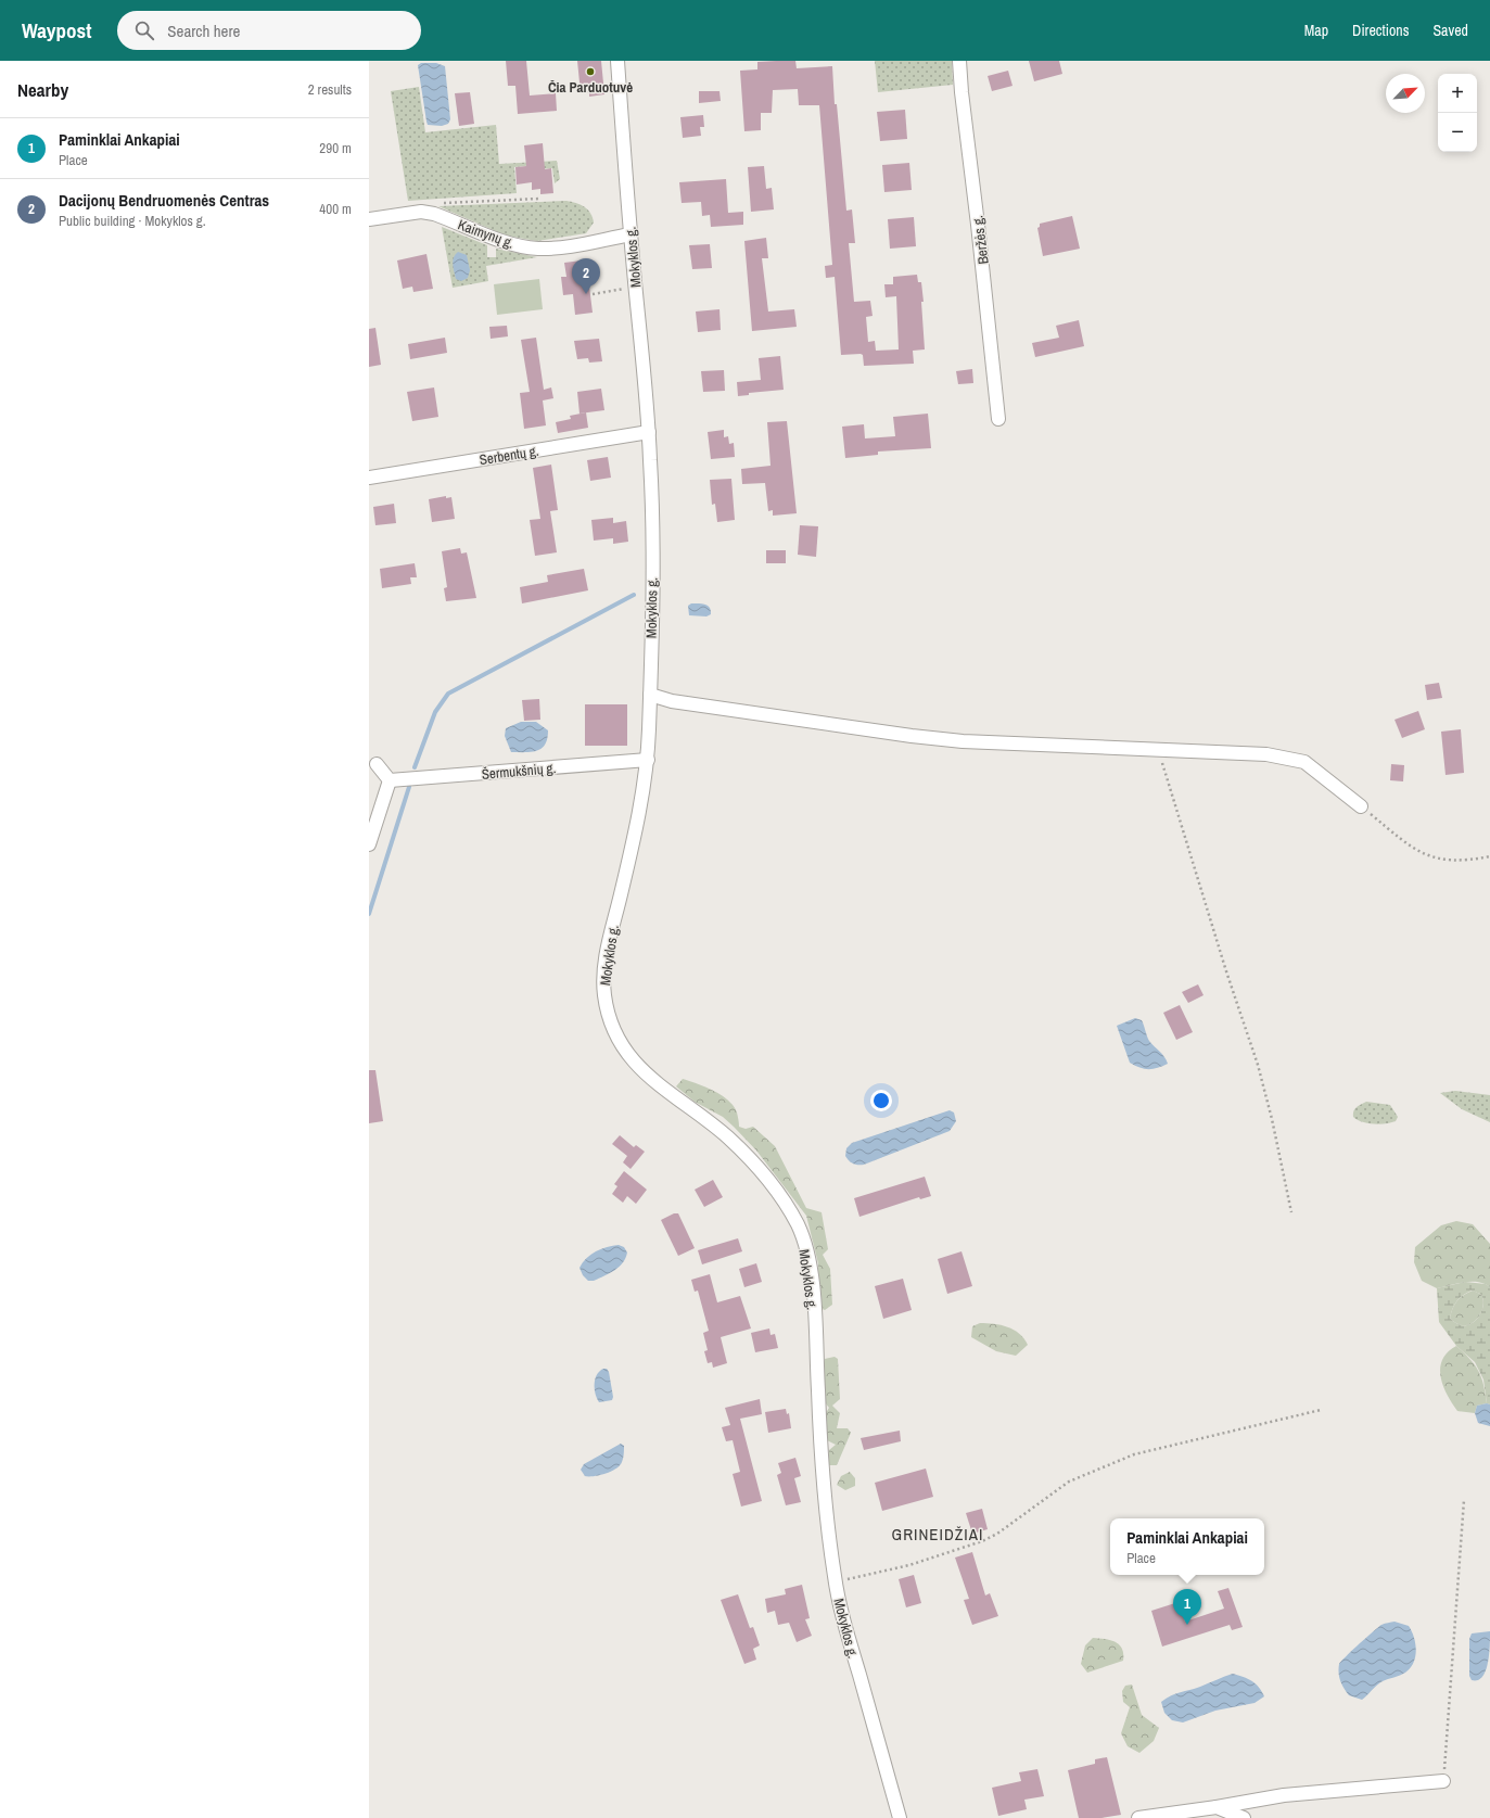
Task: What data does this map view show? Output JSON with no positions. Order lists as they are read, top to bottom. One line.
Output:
{"streets":{"street":["Kaimynų g.","Beržės g.","Mokyklos g.","Serbentų g.","Šermukšnių g."]},"crossings":[["Kaimynų g.","Mokyklos g."],["Mokyklos g.","Serbentų g."],["Mokyklos g.","Šermukšnių g."]],"districts":["GRINEIDŽIAI"],"places":["Čia Parduotuvė"],"north":"top right","page":{"header":"Waypost","search":"Search here","nav":["Map","Directions","Saved"],"heading":["Nearby","2 results"],"map_buttons":["+","−"],"list":[{"mark":"1","name":"Paminklai Ankapiai","note":"Place","value":"290 m"},{"mark":"2","name":"Dacijonų Bendruomenės Centras","note":"Public building · Mokyklos g.","value":"400 m"}],"pins":["2","1"],"popup":["Paminklai Ankapiai","Place"]}}
